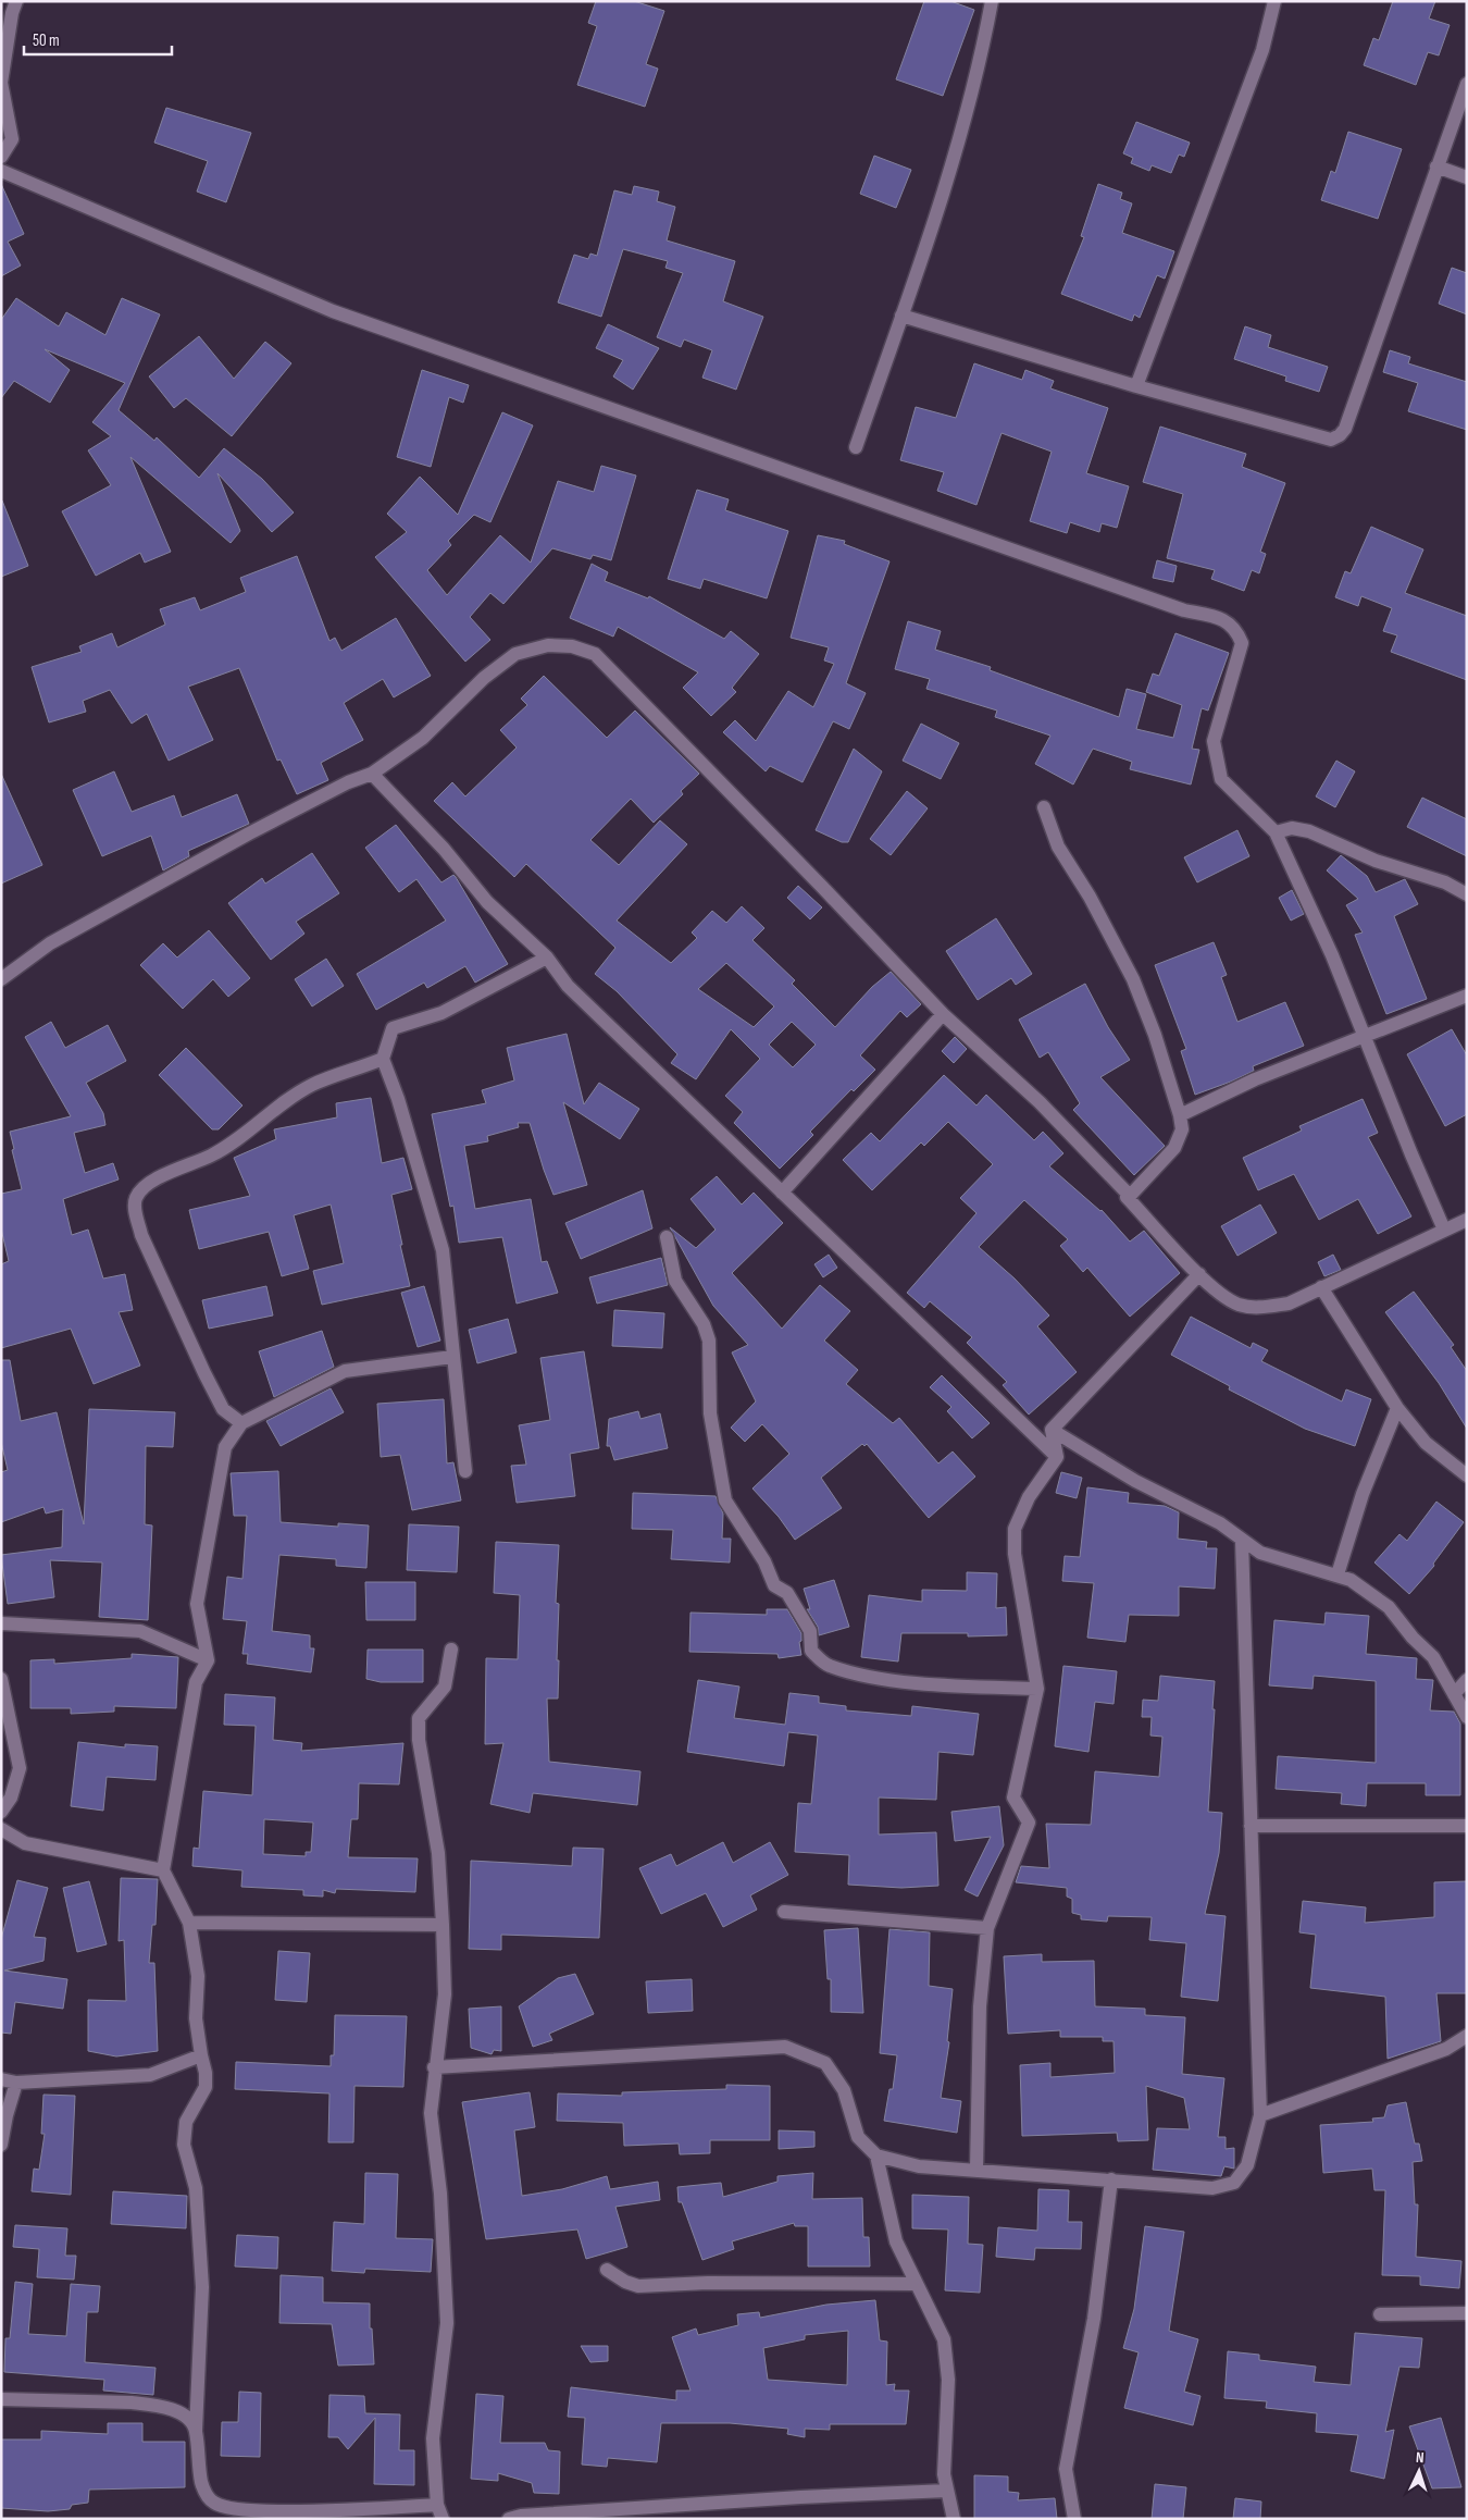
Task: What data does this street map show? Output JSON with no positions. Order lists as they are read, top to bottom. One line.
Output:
{"scale_bar":"50 m","north":"top"}
